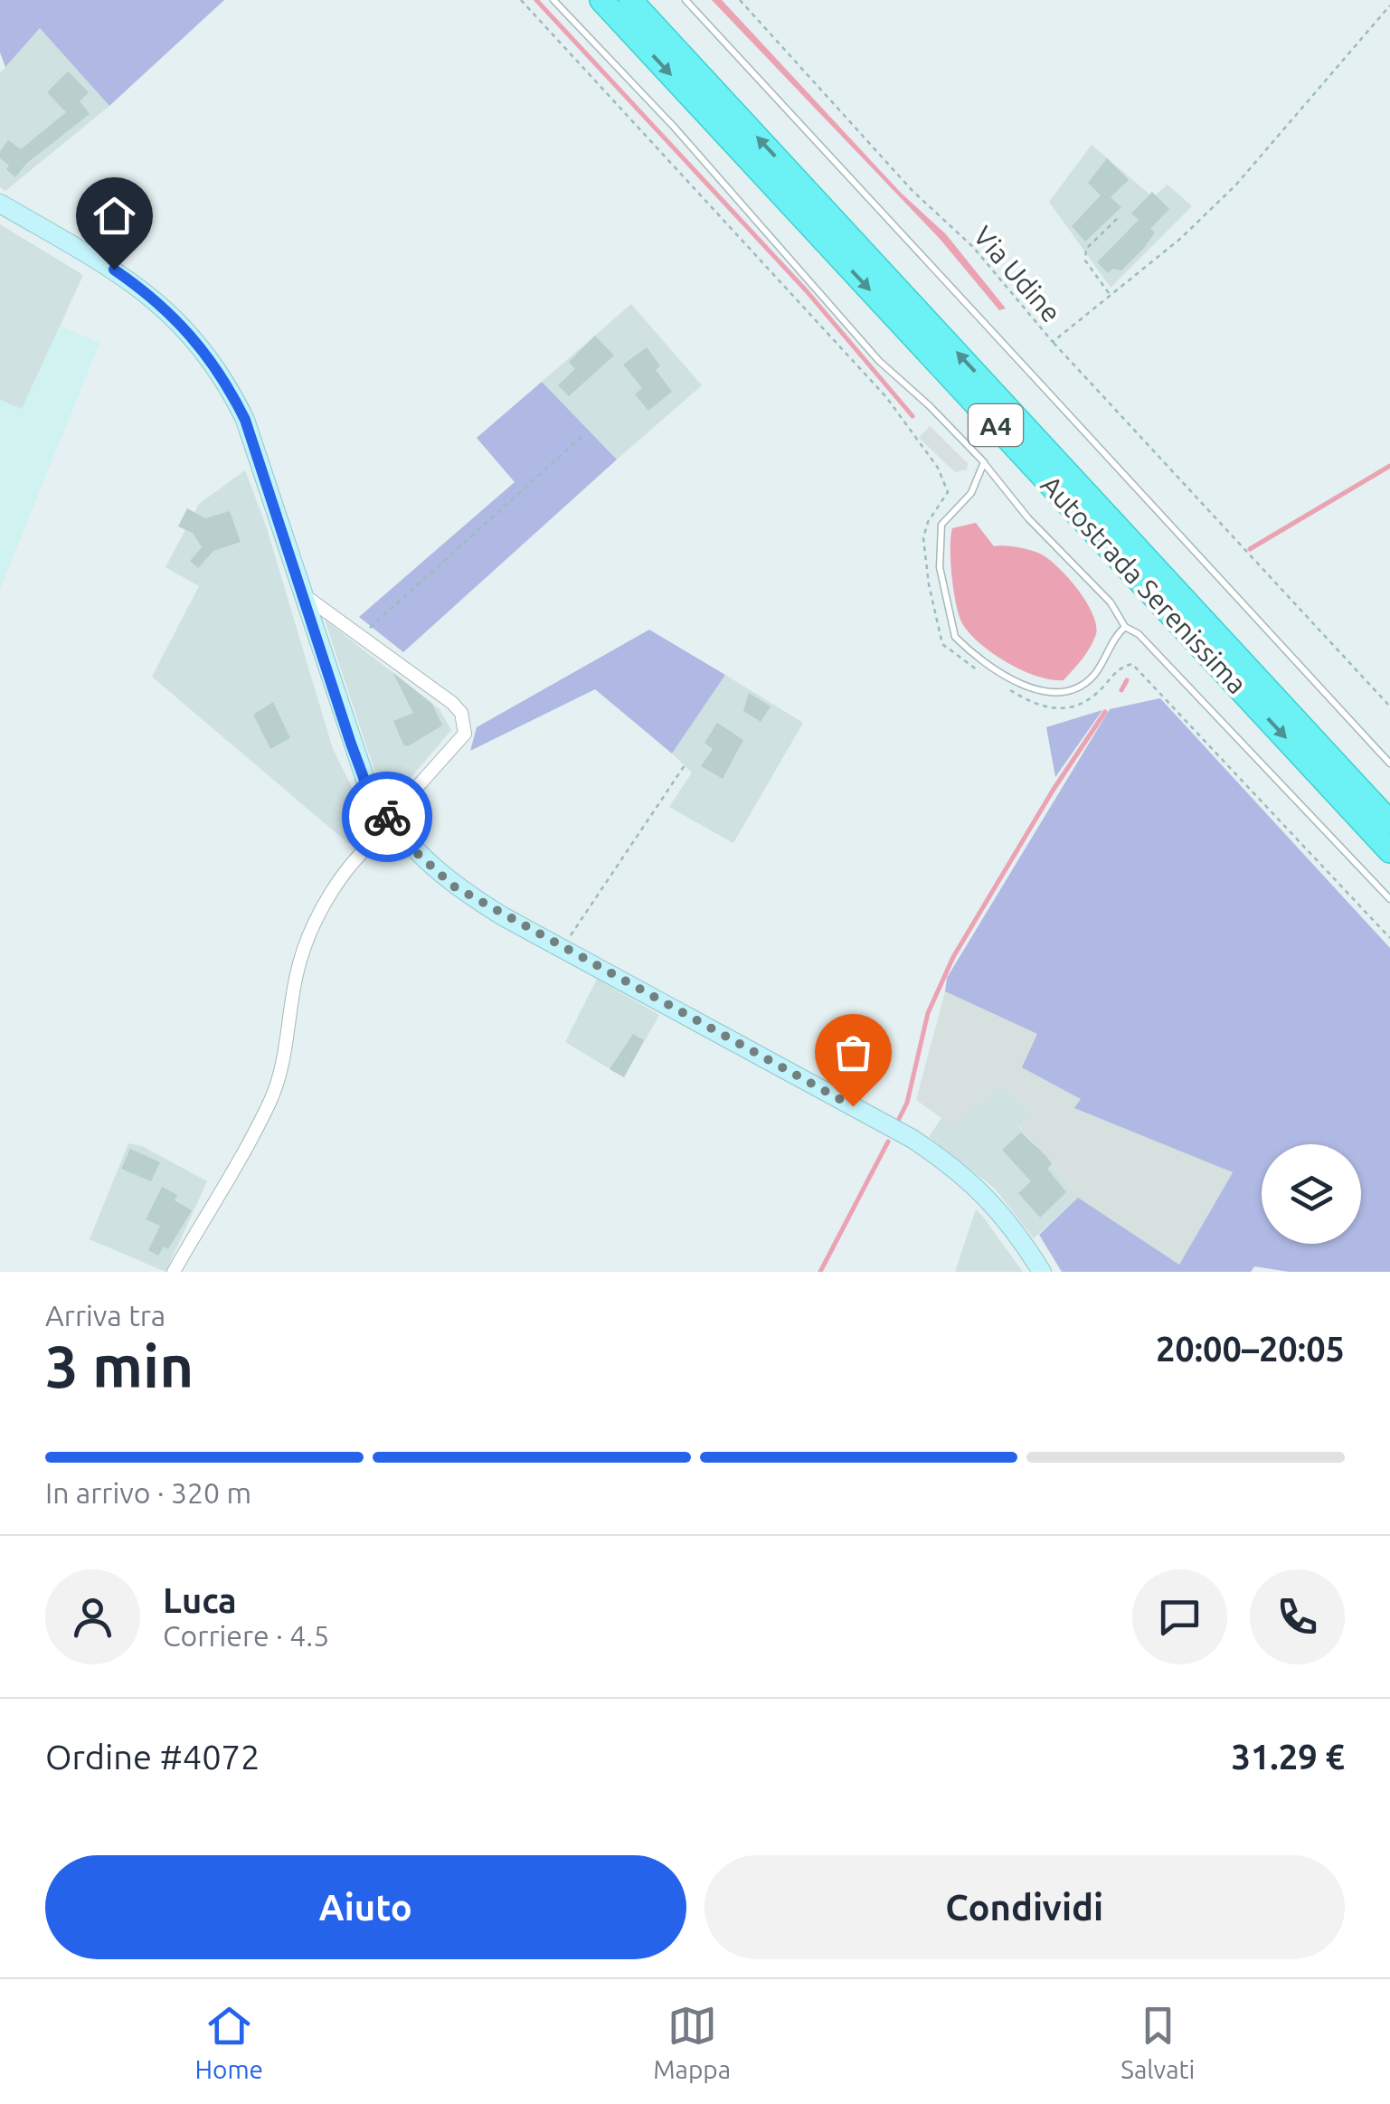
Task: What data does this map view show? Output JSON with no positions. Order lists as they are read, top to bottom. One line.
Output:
{"streets":{"highway":["A4","Autostrada Serenissima"],"path":["Via Udine"]},"page":{"heading":["3 min","Arriva tra","20:00–20:05"],"panel":["Luca","Corriere · 4.5","Ordine #4072","31.29 €"],"bar":"In arrivo · 320 m","buttons":["Aiuto","Condividi"],"tabs":["Home","Mappa","Salvati"]}}
